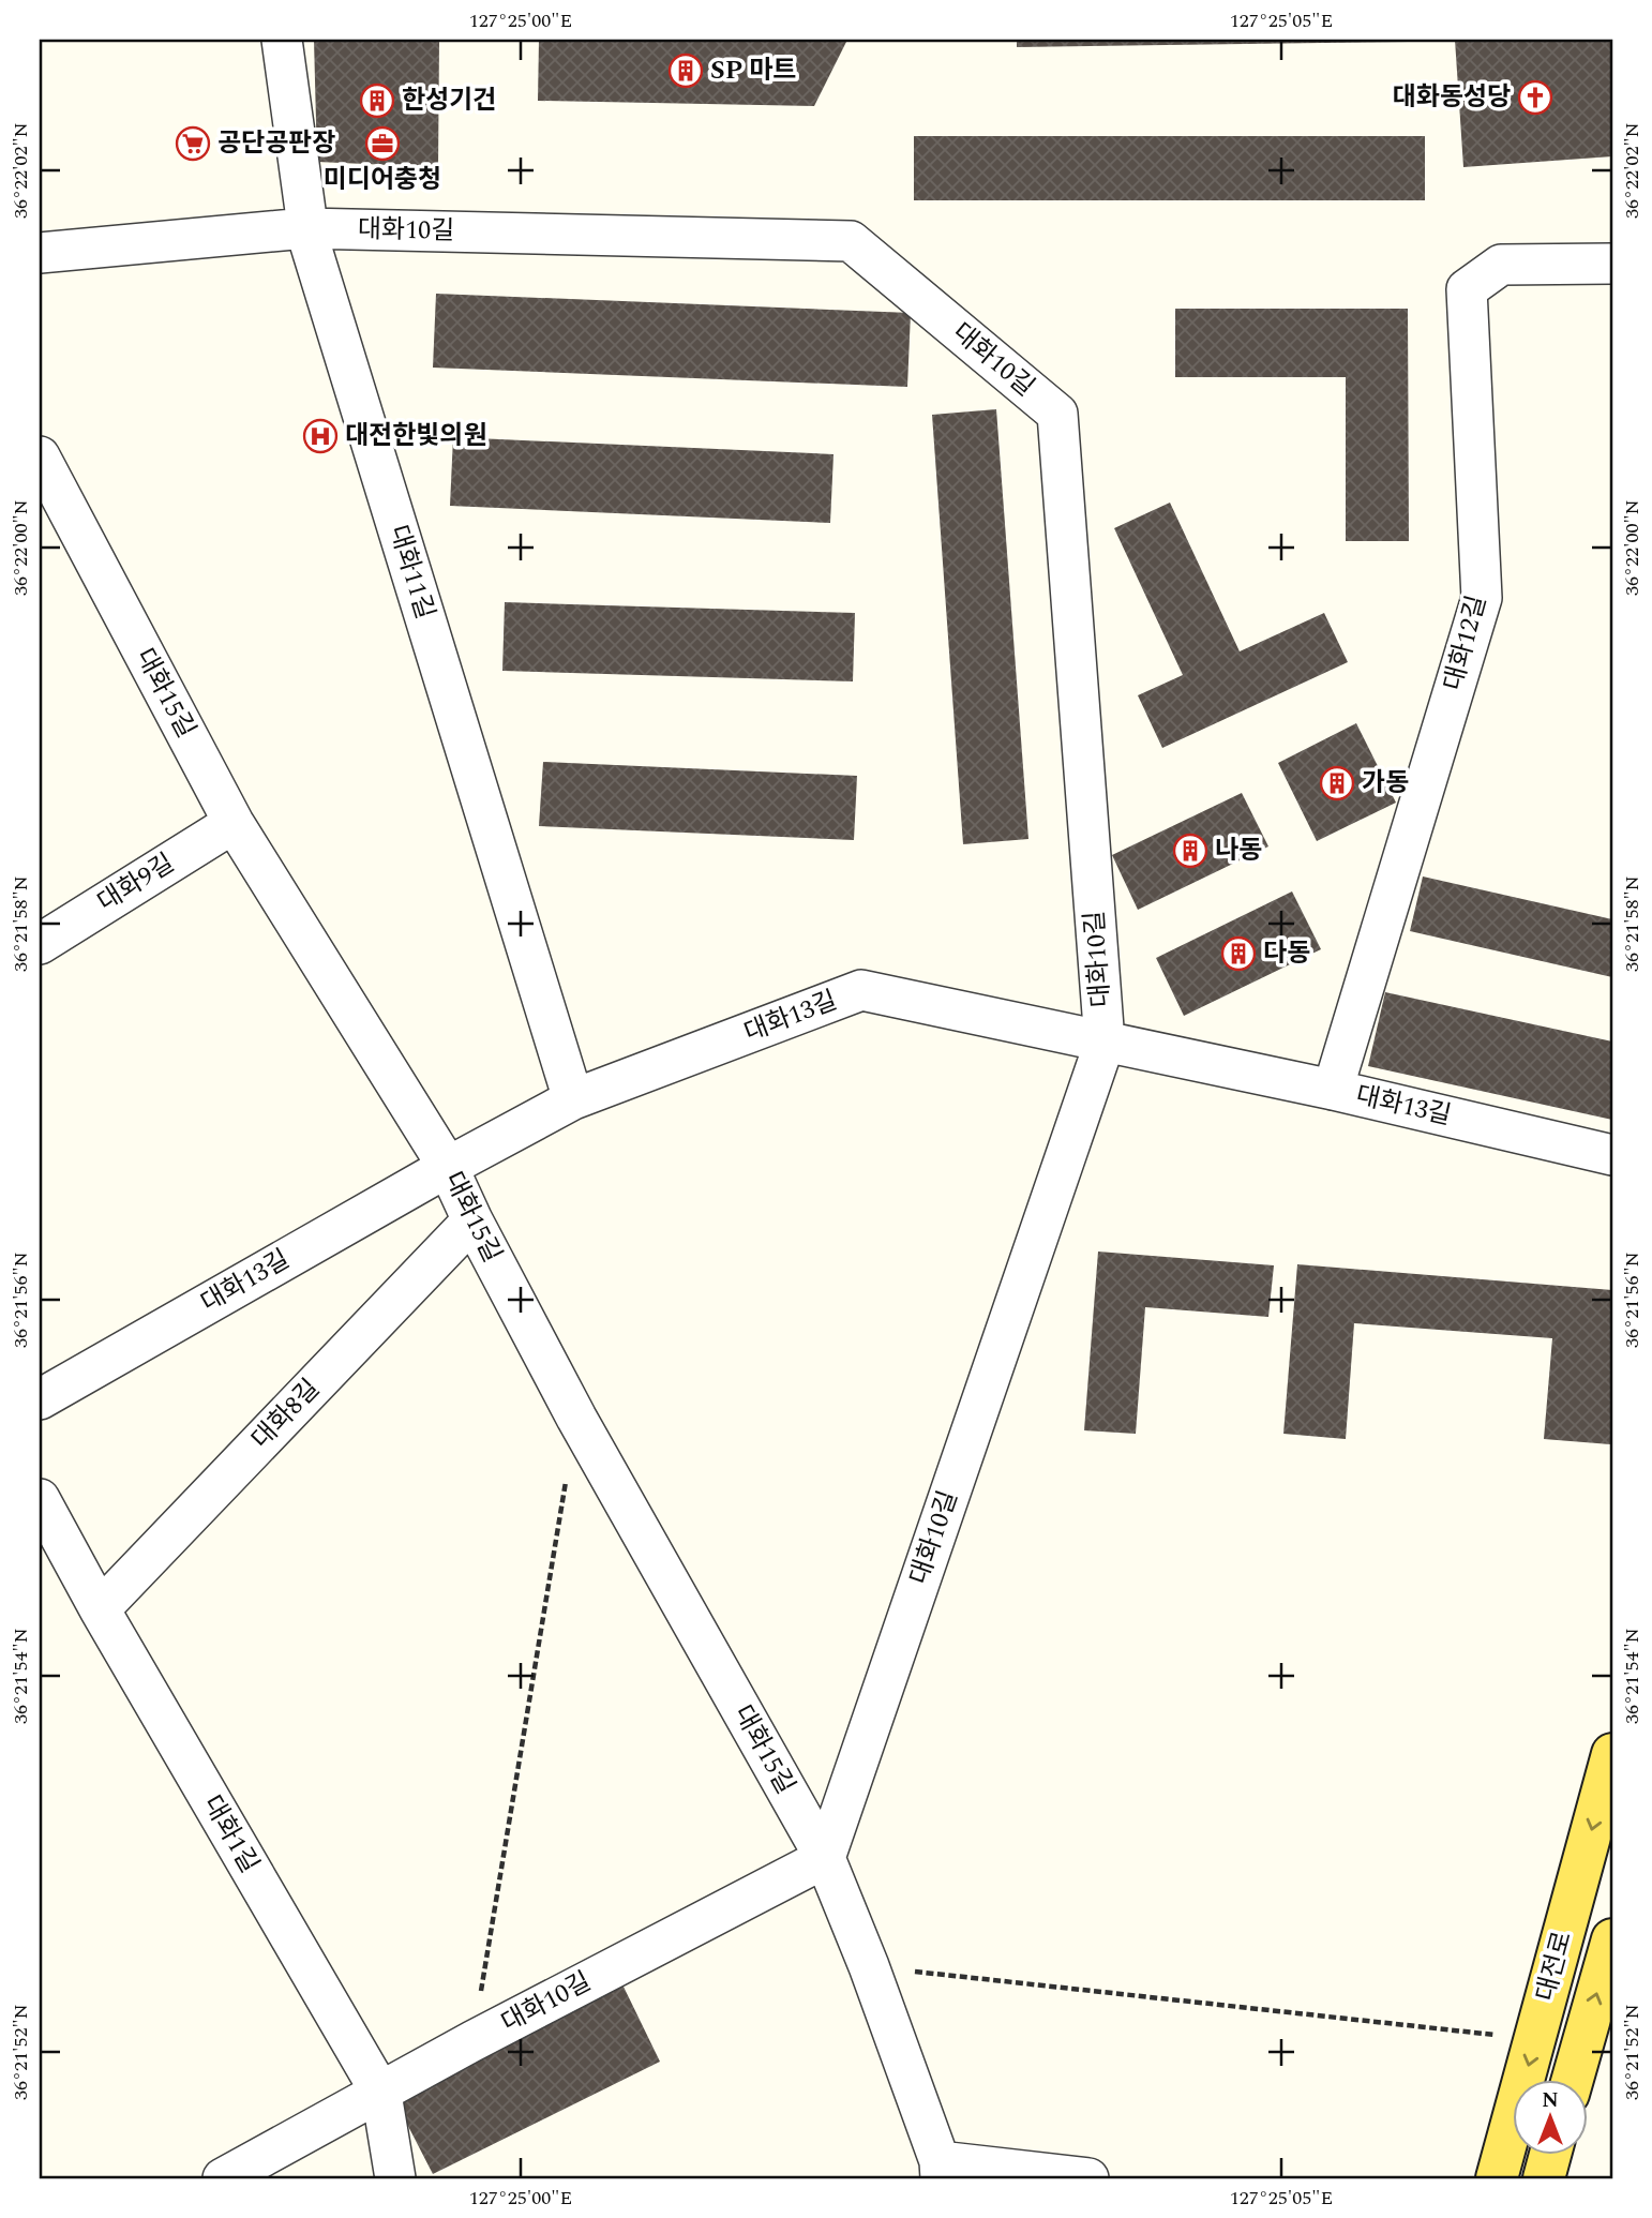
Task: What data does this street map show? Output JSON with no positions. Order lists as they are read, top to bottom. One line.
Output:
{"streets":{"main road":["대전로"],"street":["대화10길","대화11길","대화12길","대화15길","대화9길","대화13길","대화8길","대화1길"]},"crossings":[["대화10길","대화11길"],["대화10길","대화15길"],["대화10길","대화13길"],["대화10길","대화1길"],["대화11길","대화13길"],["대화12길","대화13길"],["대화15길","대화9길"],["대화15길","대화13길"],["대화15길","대화8길"],["대화8길","대화1길"]],"places":{"building":["SP 마트","한성기건","가동","나동","다동"],"church":["대화동성당"],"supermarket":["공단공판장"],"office":["미디어충청"],"hospital":["대전한빛의원"]},"north":"top","coordinates":["127°25'00\"E","127°25'05\"E","36°22'02\"N","36°22'00\"N","36°21'58\"N","36°21'56\"N","36°21'54\"N","36°21'52\"N"]}
